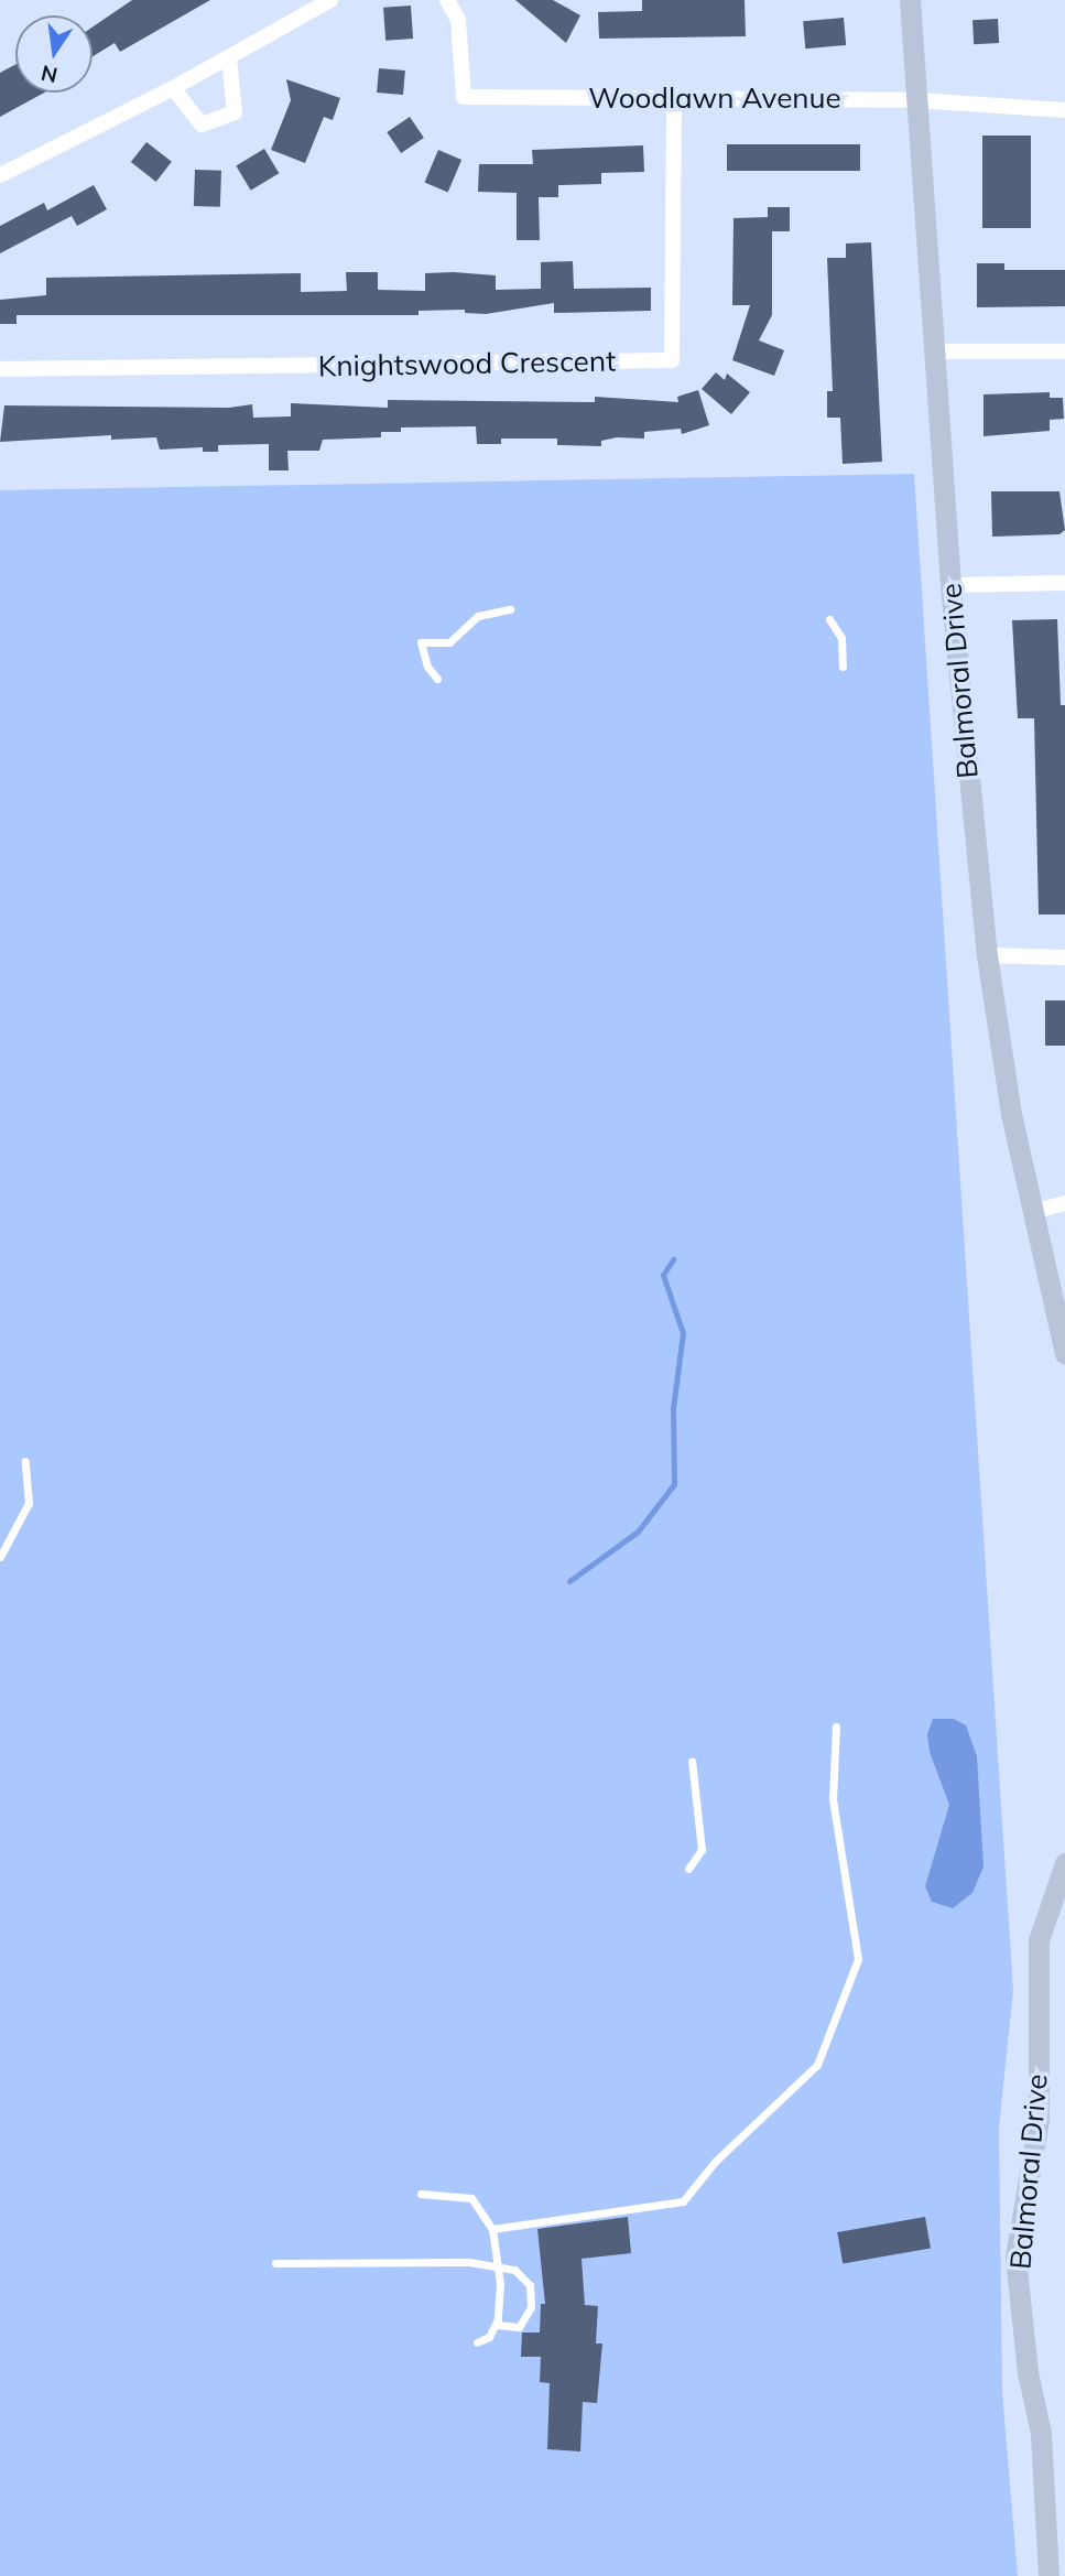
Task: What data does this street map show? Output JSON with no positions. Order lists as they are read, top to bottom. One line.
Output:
{"streets":{"street":["Woodlawn Avenue","Knightswood Crescent","Balmoral Drive"]},"crossings":[["Woodlawn Avenue","Knightswood Crescent"],["Woodlawn Avenue","Balmoral Drive"]],"north":"bottom"}
